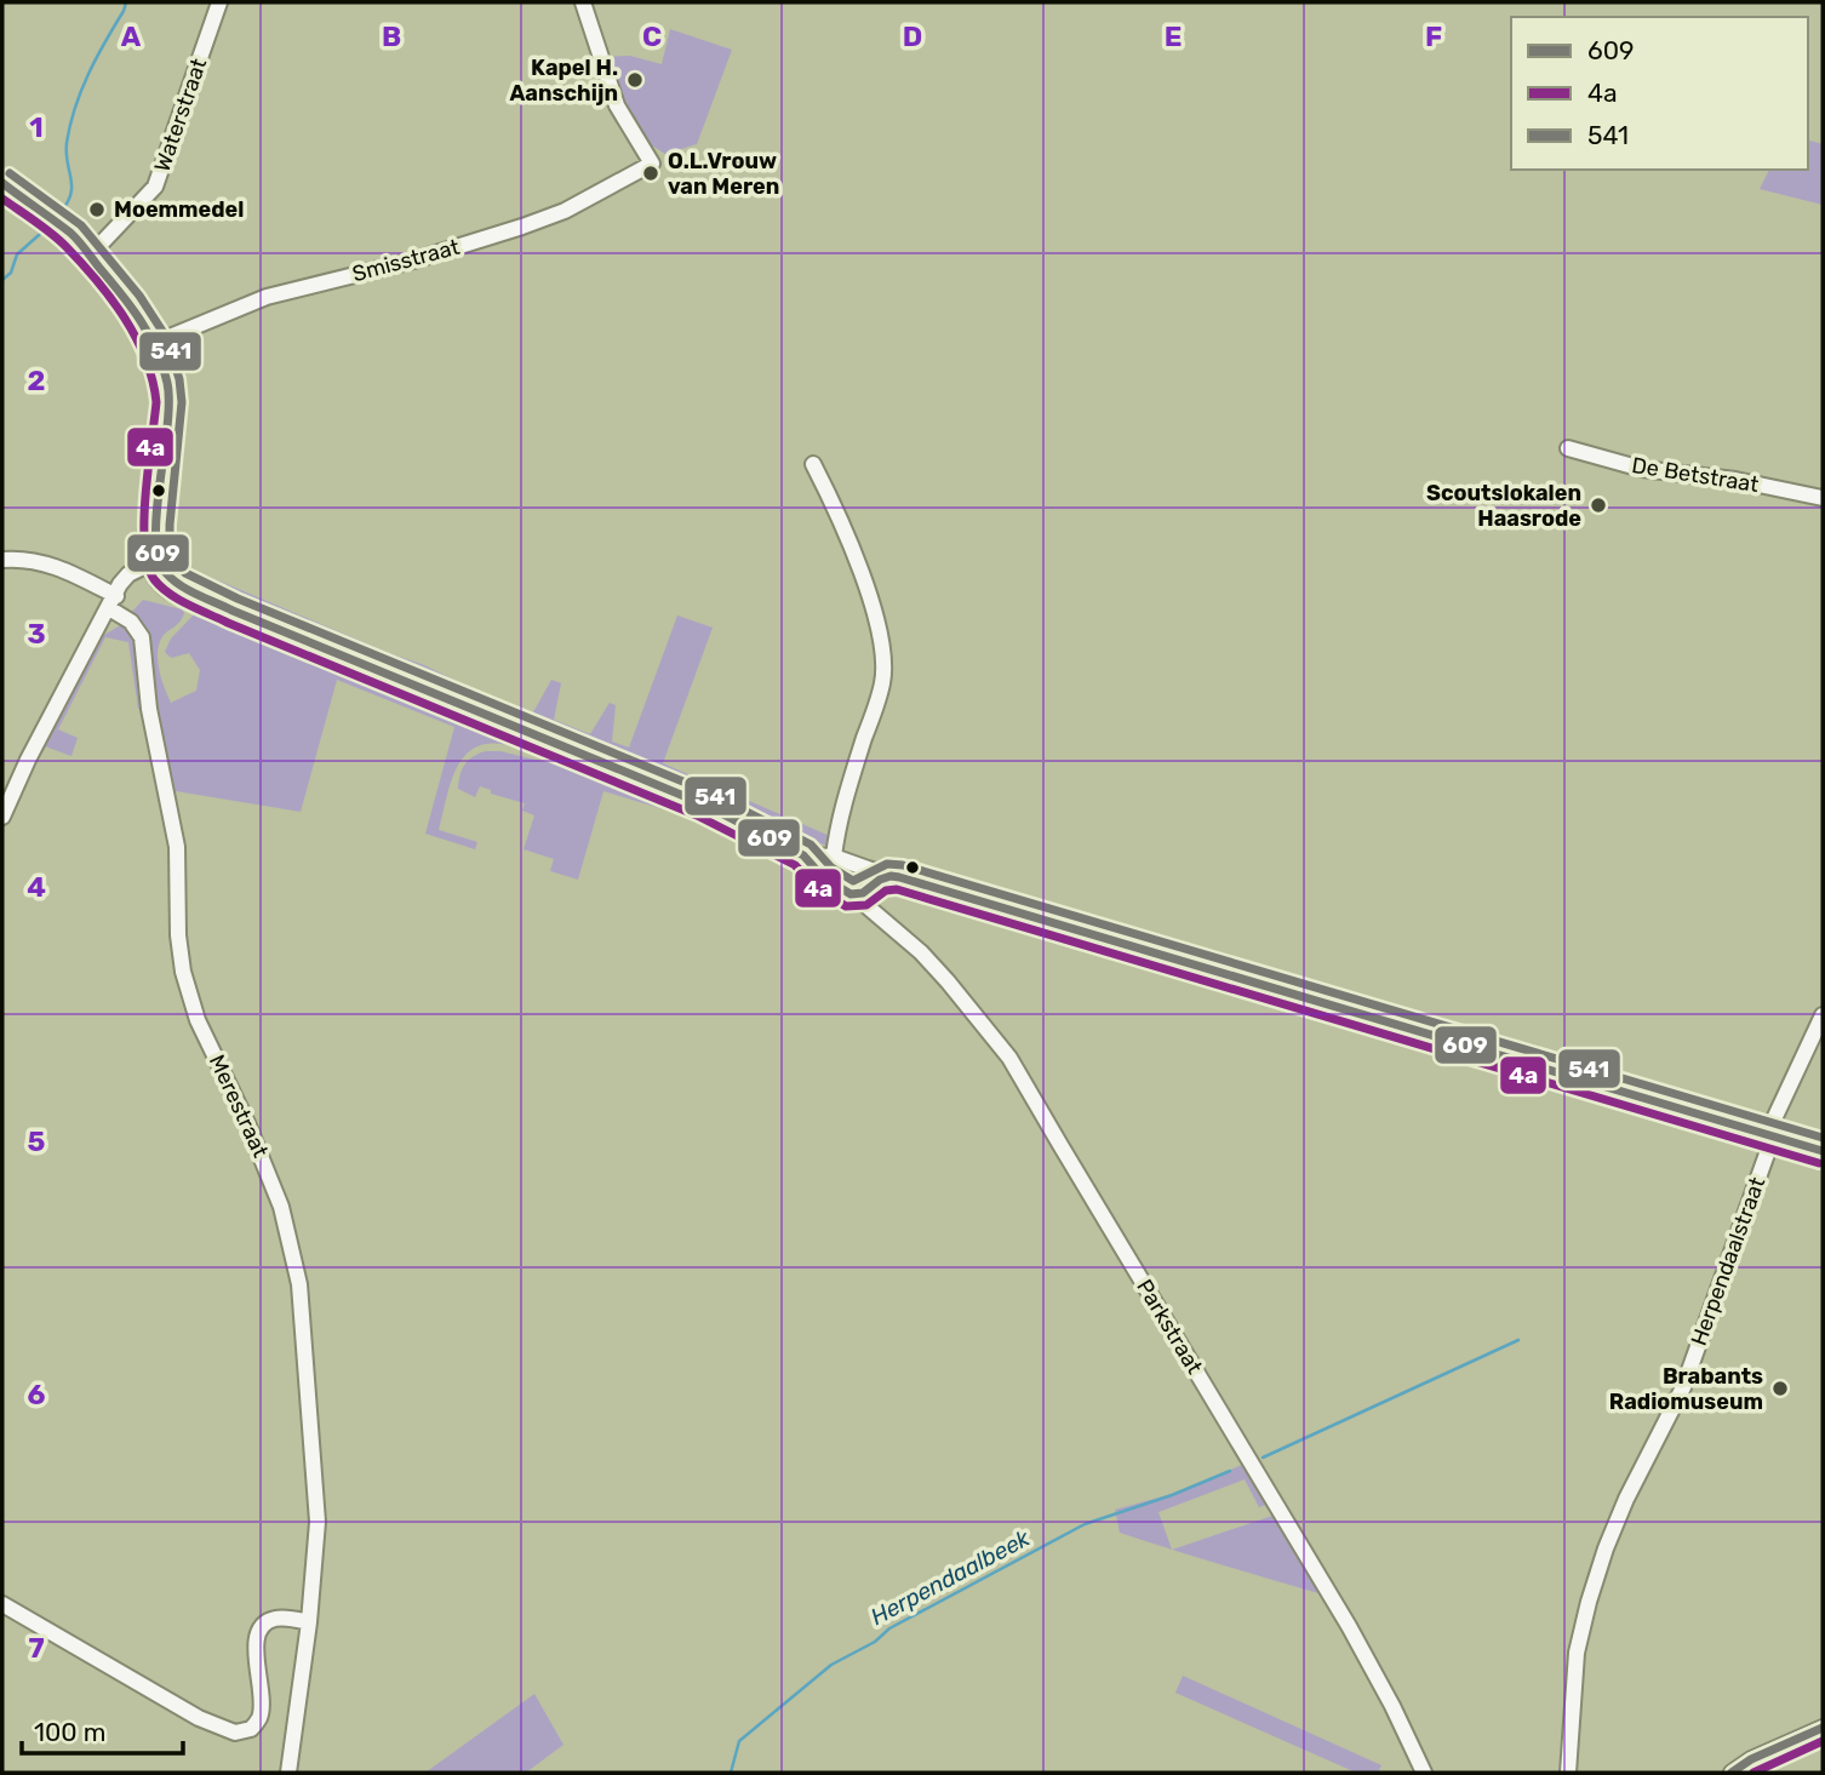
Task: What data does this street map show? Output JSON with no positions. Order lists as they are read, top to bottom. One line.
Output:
{"streets":{"street":["Waterstraat","Smisstraat","De Betstraat","Merestraat","Herpendaalstraat","Parkstraat"]},"water":["Herpendaalbeek"],"places":["Kapel H. Aanschijn","O.L.Vrouw van Meren","Moemmedel","Scoutslokalen Haasrode","Brabants Radiomuseum"],"lines":["transit line 541","transit line 609","transit line 4a"],"legend":["609","4a","541"],"scale_bar":"100 m","grid":{"columns":["A","B","C","D","E","F"],"rows":["1","2","3","4","5","6","7"]}}
